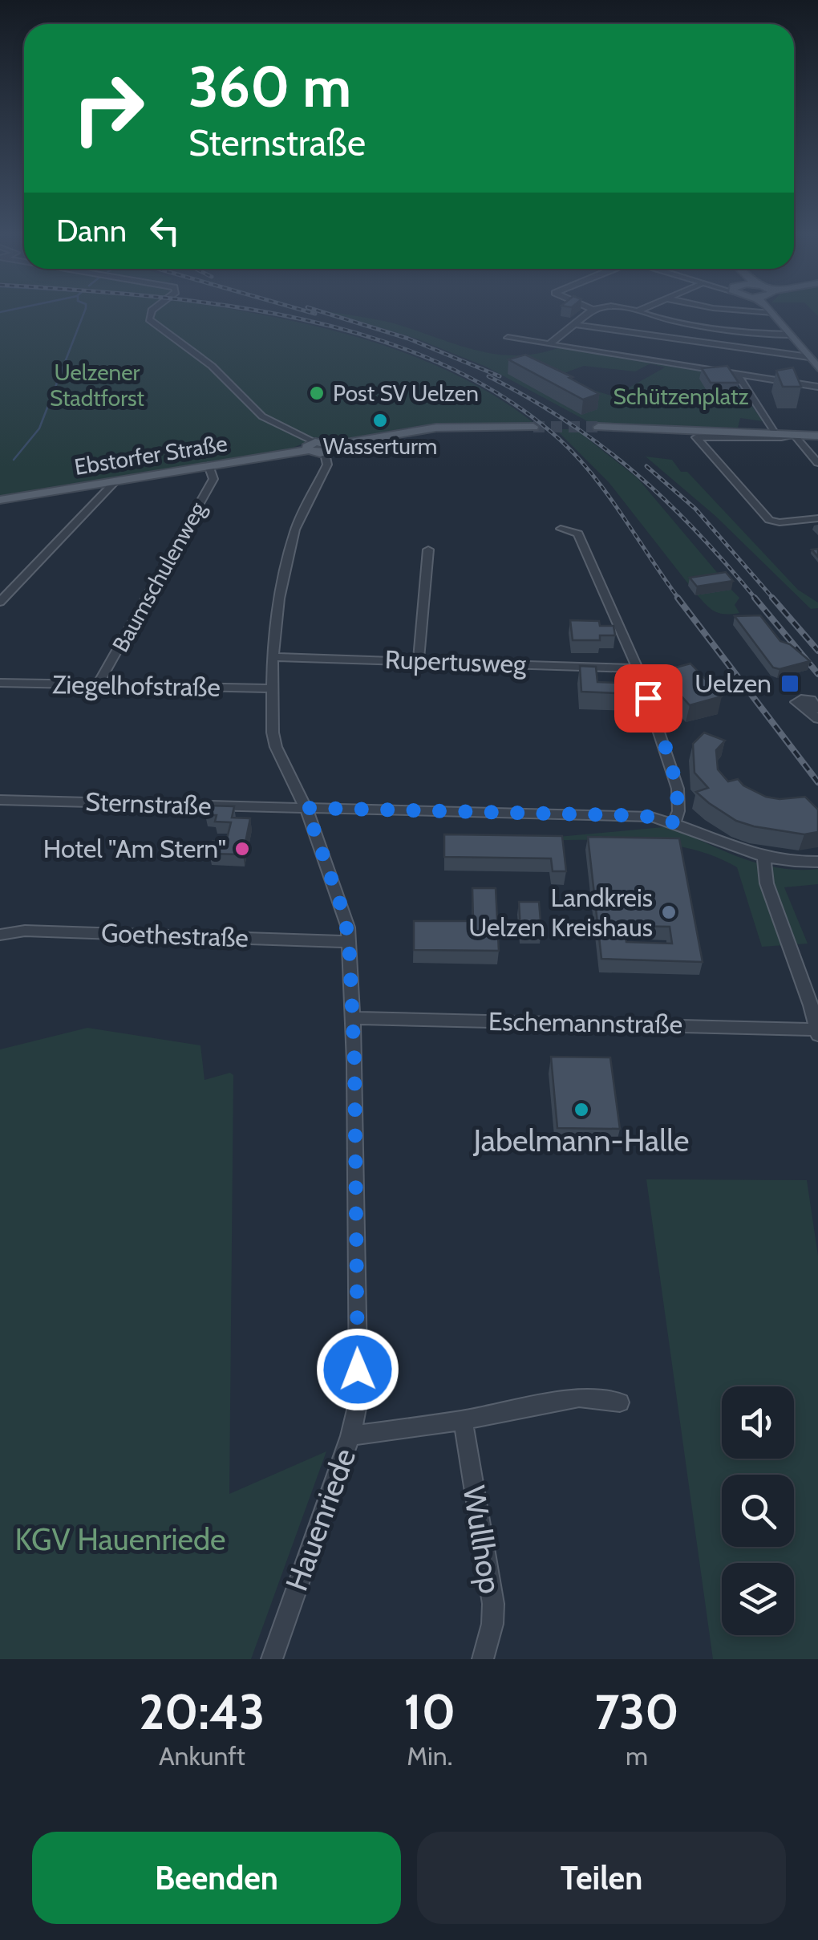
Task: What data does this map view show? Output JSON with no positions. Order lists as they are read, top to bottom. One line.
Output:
{"streets":{"main road":["Ebstorfer Straße"],"street":["Baumschulenweg","Rupertusweg","Ziegelhofstraße","Sternstraße","Goethestraße","Eschemannstraße","Hauenriede","Wullhop"]},"crossings":[["Ebstorfer Straße","Baumschulenweg"],["Ebstorfer Straße","Hauenriede"],["Baumschulenweg","Ziegelhofstraße"],["Rupertusweg","Hauenriede"],["Ziegelhofstraße","Hauenriede"],["Sternstraße","Hauenriede"],["Goethestraße","Hauenriede"],["Eschemannstraße","Hauenriede"]],"parks":["Uelzener Stadtforst","Schützenplatz","KGV Hauenriede"],"places":{"other":["Post SV Uelzen","Wasserturm","Hotel \"Am Stern\"","Landkreis Uelzen Kreishaus","Jabelmann-Halle"],"transit":["Uelzen"]},"page":{"turn":["360 m","Sternstraße"],"then":"Dann","eta":["20:43","Ankunft","10","Min.","730","m"],"buttons":["Beenden","Teilen"]}}
